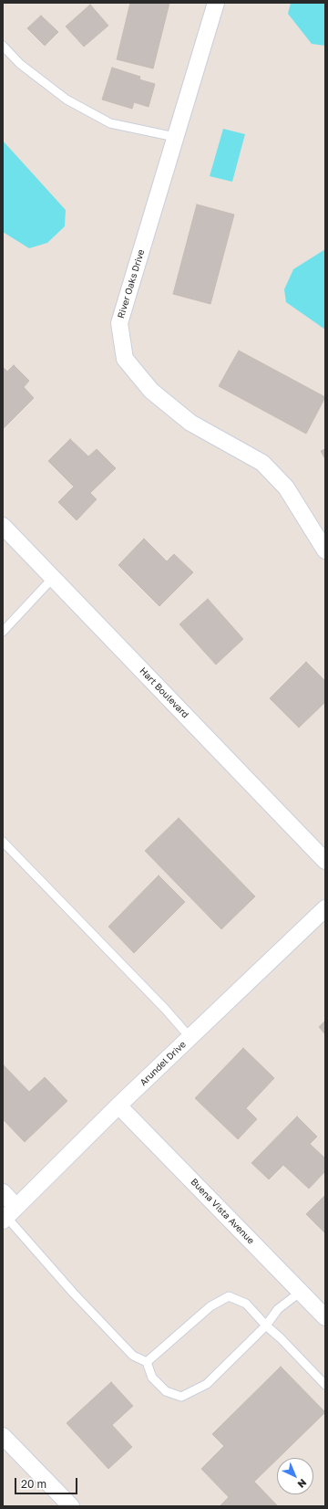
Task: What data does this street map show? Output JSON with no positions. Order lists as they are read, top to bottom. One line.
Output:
{"streets":{"street":["River Oaks Drive","Hart Boulevard","Arundel Drive","Buena Vista Avenue"]},"crossings":[["Arundel Drive","Buena Vista Avenue"]],"scale_bar":"20 m","north":"bottom right"}
